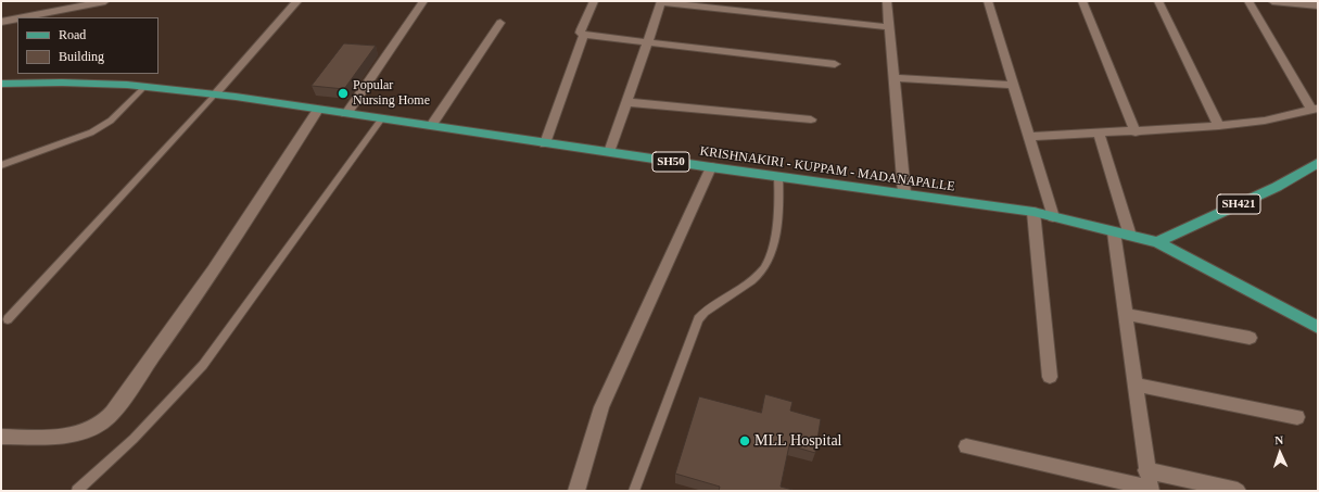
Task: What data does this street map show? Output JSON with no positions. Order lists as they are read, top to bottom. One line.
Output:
{"streets":{"main road":["SH50","KRISHNAKIRI - KUPPAM - MADANAPALLE","SH421"]},"crossings":[["KRISHNAKIRI - KUPPAM - MADANAPALLE","SH421"]],"places":["Popular Nursing Home","MLL Hospital"],"legend":["Road","Building"],"north":"top"}
